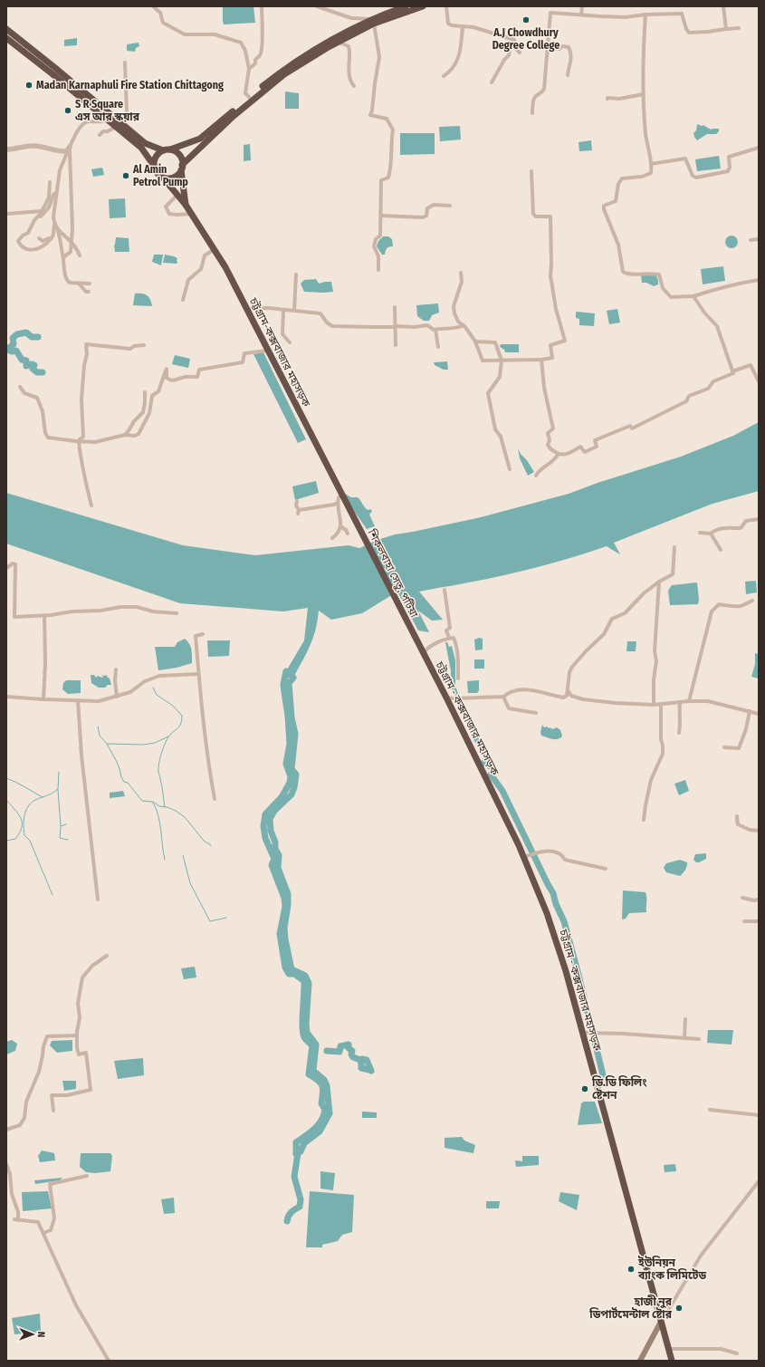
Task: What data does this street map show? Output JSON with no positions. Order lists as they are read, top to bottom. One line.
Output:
{"streets":{"highway":["চট্টগ্রাম-কক্সবাজার মহাসড়ক","শিকলবাহা সেতু, পটিয়া","চট্টগ্রাম - কক্সবাজার মহাসড়ক"]},"crossings":[["চট্টগ্রাম-কক্সবাজার মহাসড়ক","শিকলবাহা সেতু, পটিয়া"],["শিকলবাহা সেতু, পটিয়া","চট্টগ্রাম - কক্সবাজার মহাসড়ক"]],"places":["A.J Chowdhury Degree College","Madan Karnaphuli Fire Station Chittagong","S R Square এস আর স্কয়ার","Al Amin Petrol Pump","ডি.ডি ফিলিং ষ্টেশন","ইউনিয়ন ব্যাংক লিমিটেড","হাজী নুর ডিপার্টমেন্টাল ষ্টোর"],"north":"right"}
